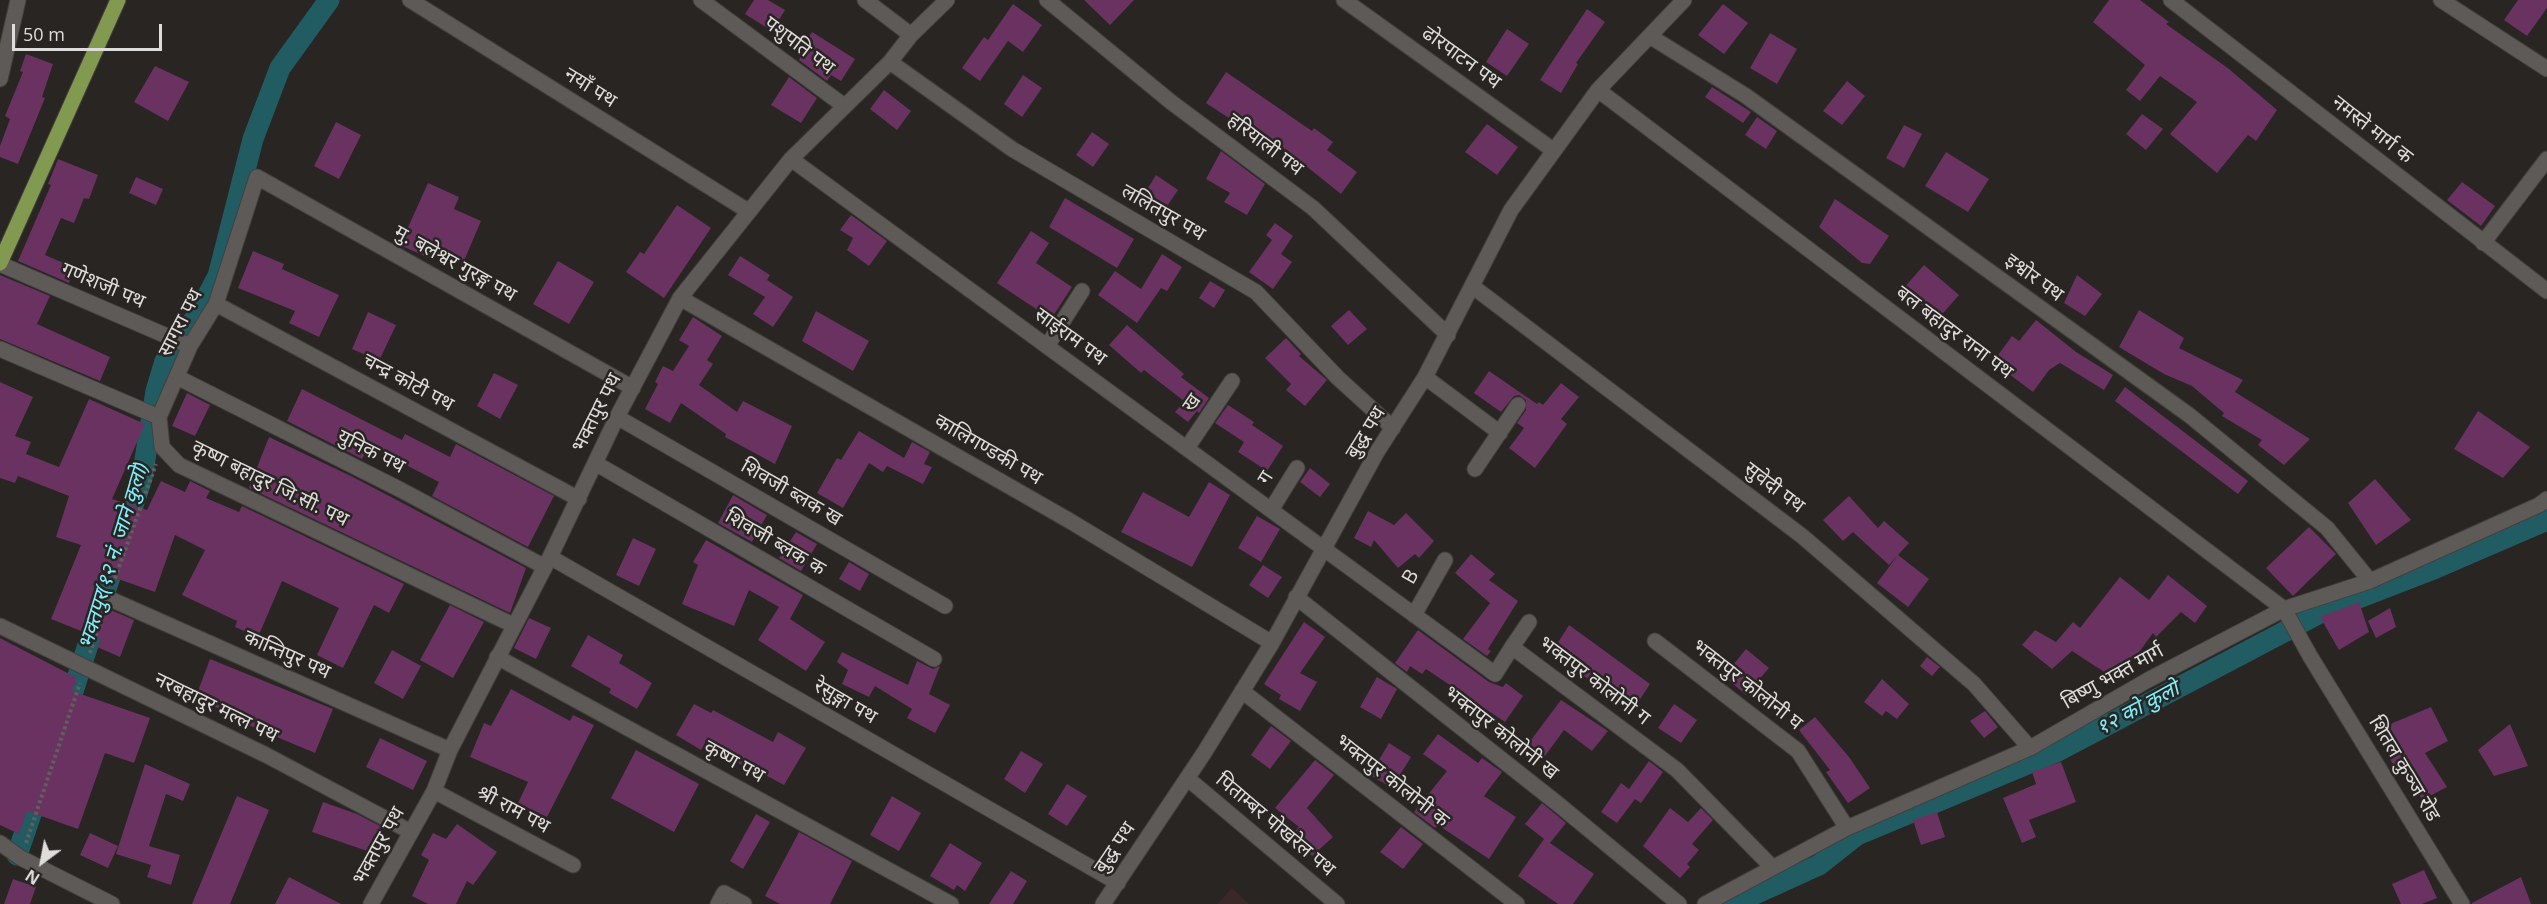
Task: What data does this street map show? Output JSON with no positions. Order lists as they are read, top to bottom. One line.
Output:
{"streets":{"street":["पशुपति पथ","ढोरपाटन पथ","नयाँ पथ","नमस्ते मार्ग क","हरियाली पथ","ललितपुर पथ","मु. बलेश्वर गुरङ्ग पथ","इश्वोर पथ","गणेशजी पथ","सागरा पथ","बल बहादुर राना पथ","साईराम पथ","चन्द्र कोटी पथ","ख","भक्तपुर पथ","बुद्ध पथ","कालिगण्डकी पथ","युनिक पथ","ग","कृष्ण बहादुर जि.सी. पथ","सुवेदी पथ","शिवजी ब्लक ख","शिवजी ब्लक क","B","कान्तिपुर पथ","बिष्णु भक्त मार्ग","भक्तपुर कोलोनी ग","भक्तपुर कोलोनी घ","रेसुङ्गा पथ","नरबहादुर मल्ल पथ","भक्तपुर कोलोनी ख","कृष्ण पथ","शितल कुञ्ज रोड","भक्तपुर कोलोनी क","श्री राम पथ","पिताम्बर पोखरेल पथ"]},"crossings":[["पशुपति पथ","भक्तपुर पथ"],["ढोरपाटन पथ","बुद्ध पथ"],["नयाँ पथ","भक्तपुर पथ"],["हरियाली पथ","बुद्ध पथ"],["ललितपुर पथ","भक्तपुर पथ"],["ललितपुर पथ","बुद्ध पथ"],["मु. बलेश्वर गुरङ्ग पथ","सागरा पथ"],["मु. बलेश्वर गुरङ्ग पथ","भक्तपुर पथ"],["इश्वोर पथ","बुद्ध पथ"],["इश्वोर पथ","बिष्णु भक्त मार्ग"],["गणेशजी पथ","सागरा पथ"],["सागरा पथ","चन्द्र कोटी पथ"],["सागरा पथ","युनिक पथ"],["सागरा पथ","कृष्ण बहादुर जि.सी. पथ"],["बल बहादुर राना पथ","बुद्ध पथ"],["बल बहादुर राना पथ","बिष्णु भक्त मार्ग"],["बल बहादुर राना पथ","शितल कुञ्ज रोड"],["साईराम पथ","ख"],["साईराम पथ","भक्तपुर पथ"],["साईराम पथ","बुद्ध पथ"],["साईराम पथ","ग"],["साईराम पथ","भक्तपुर कोलोनी ग"],["चन्द्र कोटी पथ","भक्तपुर पथ"],["भक्तपुर पथ","कालिगण्डकी पथ"],["भक्तपुर पथ","युनिक पथ"],["भक्तपुर पथ","कृष्ण बहादुर जि.सी. पथ"],["भक्तपुर पथ","शिवजी ब्लक ख"],["भक्तपुर पथ","शिवजी ब्लक क"],["भक्तपुर पथ","कान्तिपुर पथ"],["भक्तपुर पथ","रेसुङ्गा पथ"],["भक्तपुर पथ","नरबहादुर मल्ल पथ"],["भक्तपुर पथ","कृष्ण पथ"],["भक्तपुर पथ","श्री राम पथ"],["बुद्ध पथ","कालिगण्डकी पथ"],["बुद्ध पथ","सुवेदी पथ"],["बुद्ध पथ","भक्तपुर कोलोनी ग"],["बुद्ध पथ","रेसुङ्गा पथ"],["बुद्ध पथ","भक्तपुर कोलोनी ख"],["बुद्ध पथ","भक्तपुर कोलोनी क"],["बुद्ध पथ","पिताम्बर पोखरेल पथ"],["युनिक पथ","रेसुङ्गा पथ"],["सुवेदी पथ","बिष्णु भक्त मार्ग"],["B","भक्तपुर कोलोनी ग"],["बिष्णु भक्त मार्ग","भक्तपुर कोलोनी ग"],["बिष्णु भक्त मार्ग","भक्तपुर कोलोनी घ"],["बिष्णु भक्त मार्ग","शितल कुञ्ज रोड"]],"water":["भक्तपुर(१२ नं. जाने कुलो)","१२ को कुलो"],"scale_bar":"50 m","north":"bottom left"}
